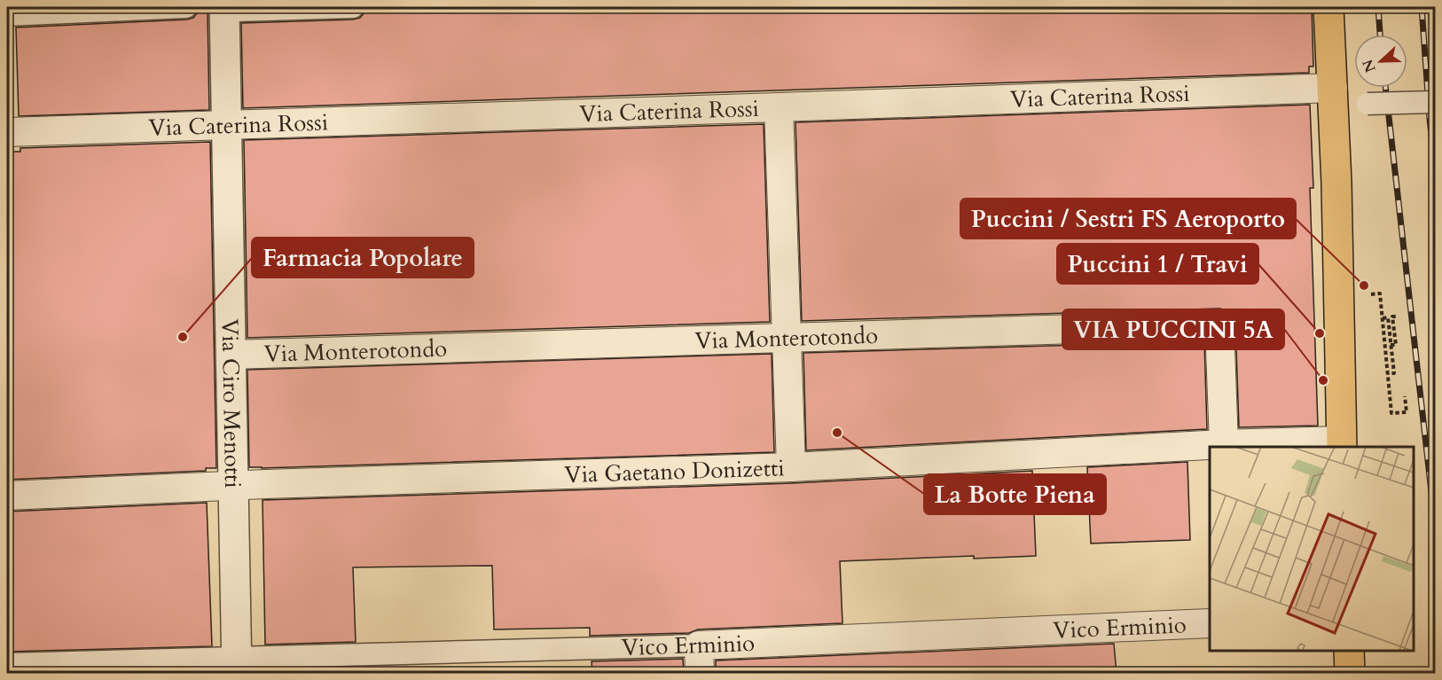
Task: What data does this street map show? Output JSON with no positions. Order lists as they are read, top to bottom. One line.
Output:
{"streets":{"street":["Via Caterina Rossi","Via Monterotondo","Via Ciro Menotti","Via Gaetano Donizetti","Vico Erminio"]},"crossings":[["Via Caterina Rossi","Via Ciro Menotti"],["Via Monterotondo","Via Ciro Menotti"],["Via Monterotondo","Via Gaetano Donizetti"],["Via Ciro Menotti","Via Gaetano Donizetti"],["Via Ciro Menotti","Vico Erminio"]],"places":["Puccini / Sestri FS Aeroporto","Puccini 1 / Travi","Farmacia Popolare","VIA PUCCINI 5A","La Botte Piena"],"north":"left"}
